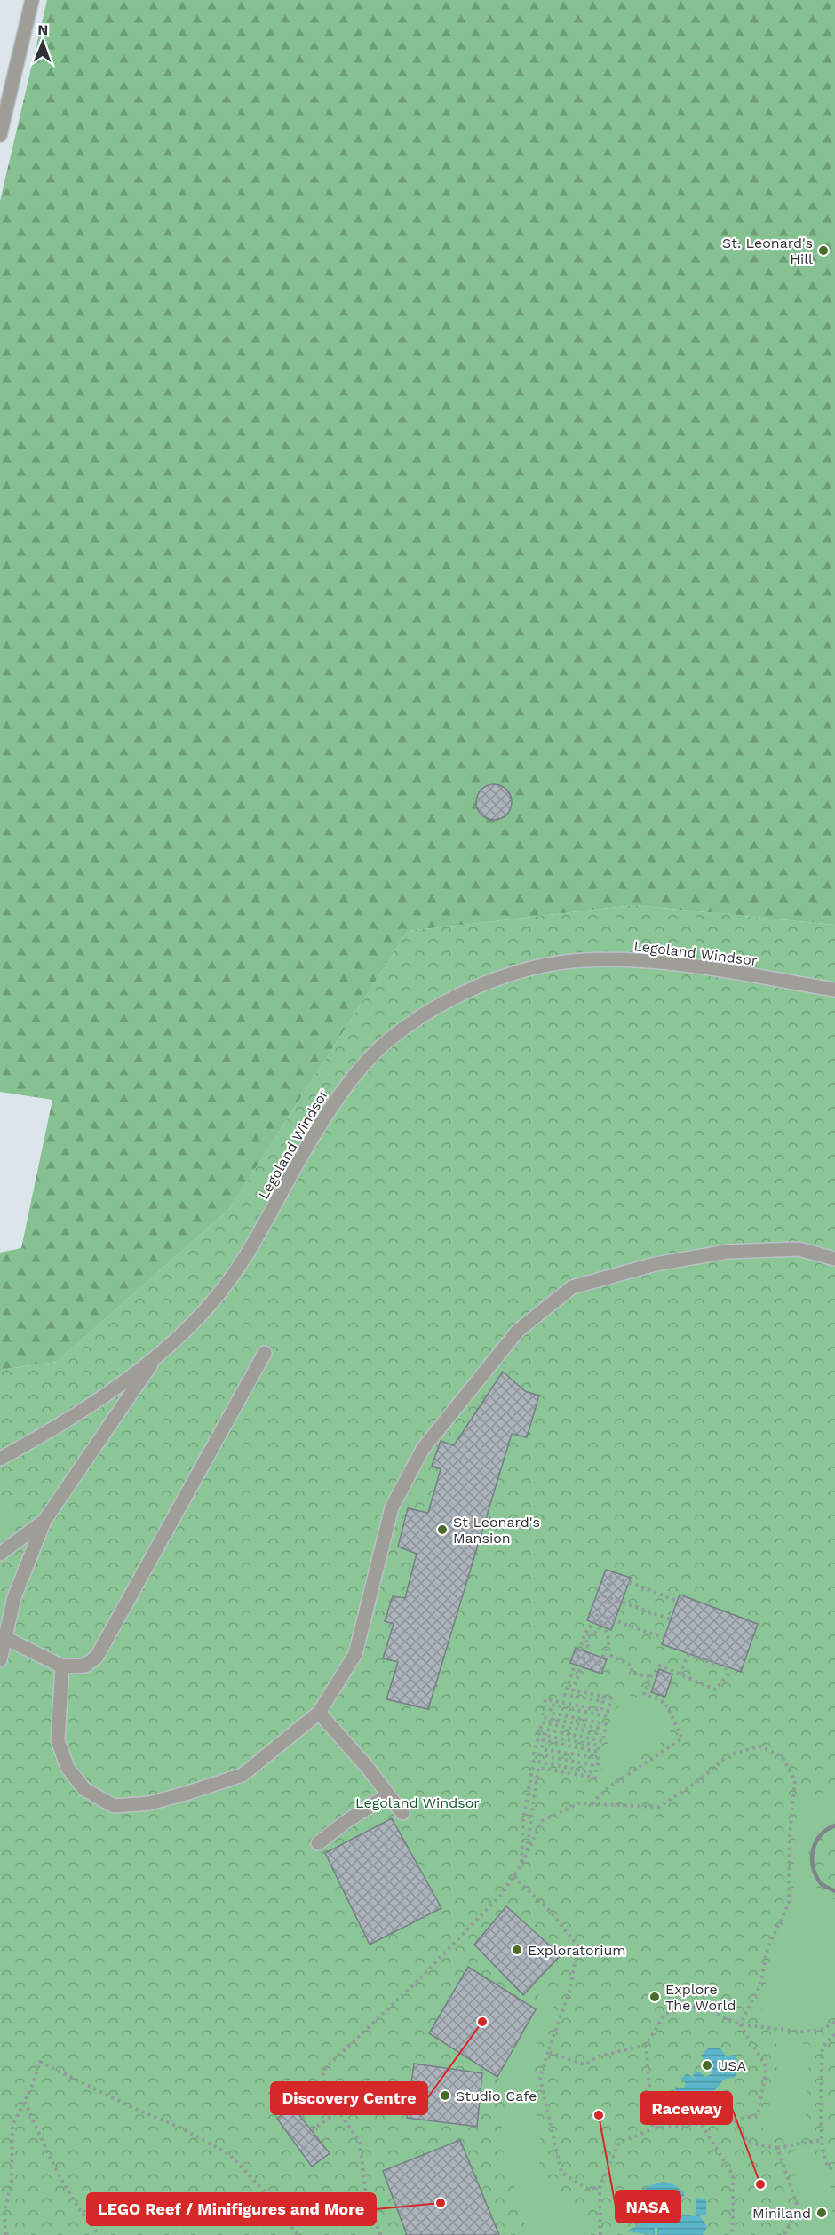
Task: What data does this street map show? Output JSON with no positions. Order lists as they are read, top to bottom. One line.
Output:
{"streets":{"street":["Legoland Windsor"]},"parks":["Legoland Windsor"],"places":["St. Leonard's Hill","St Leonard's Mansion","Exploratorium","Explore The World","Discovery Centre","USA","Studio Cafe","NASA","Raceway","LEGO Reef / Minifigures and More","Miniland"],"north":"top"}
